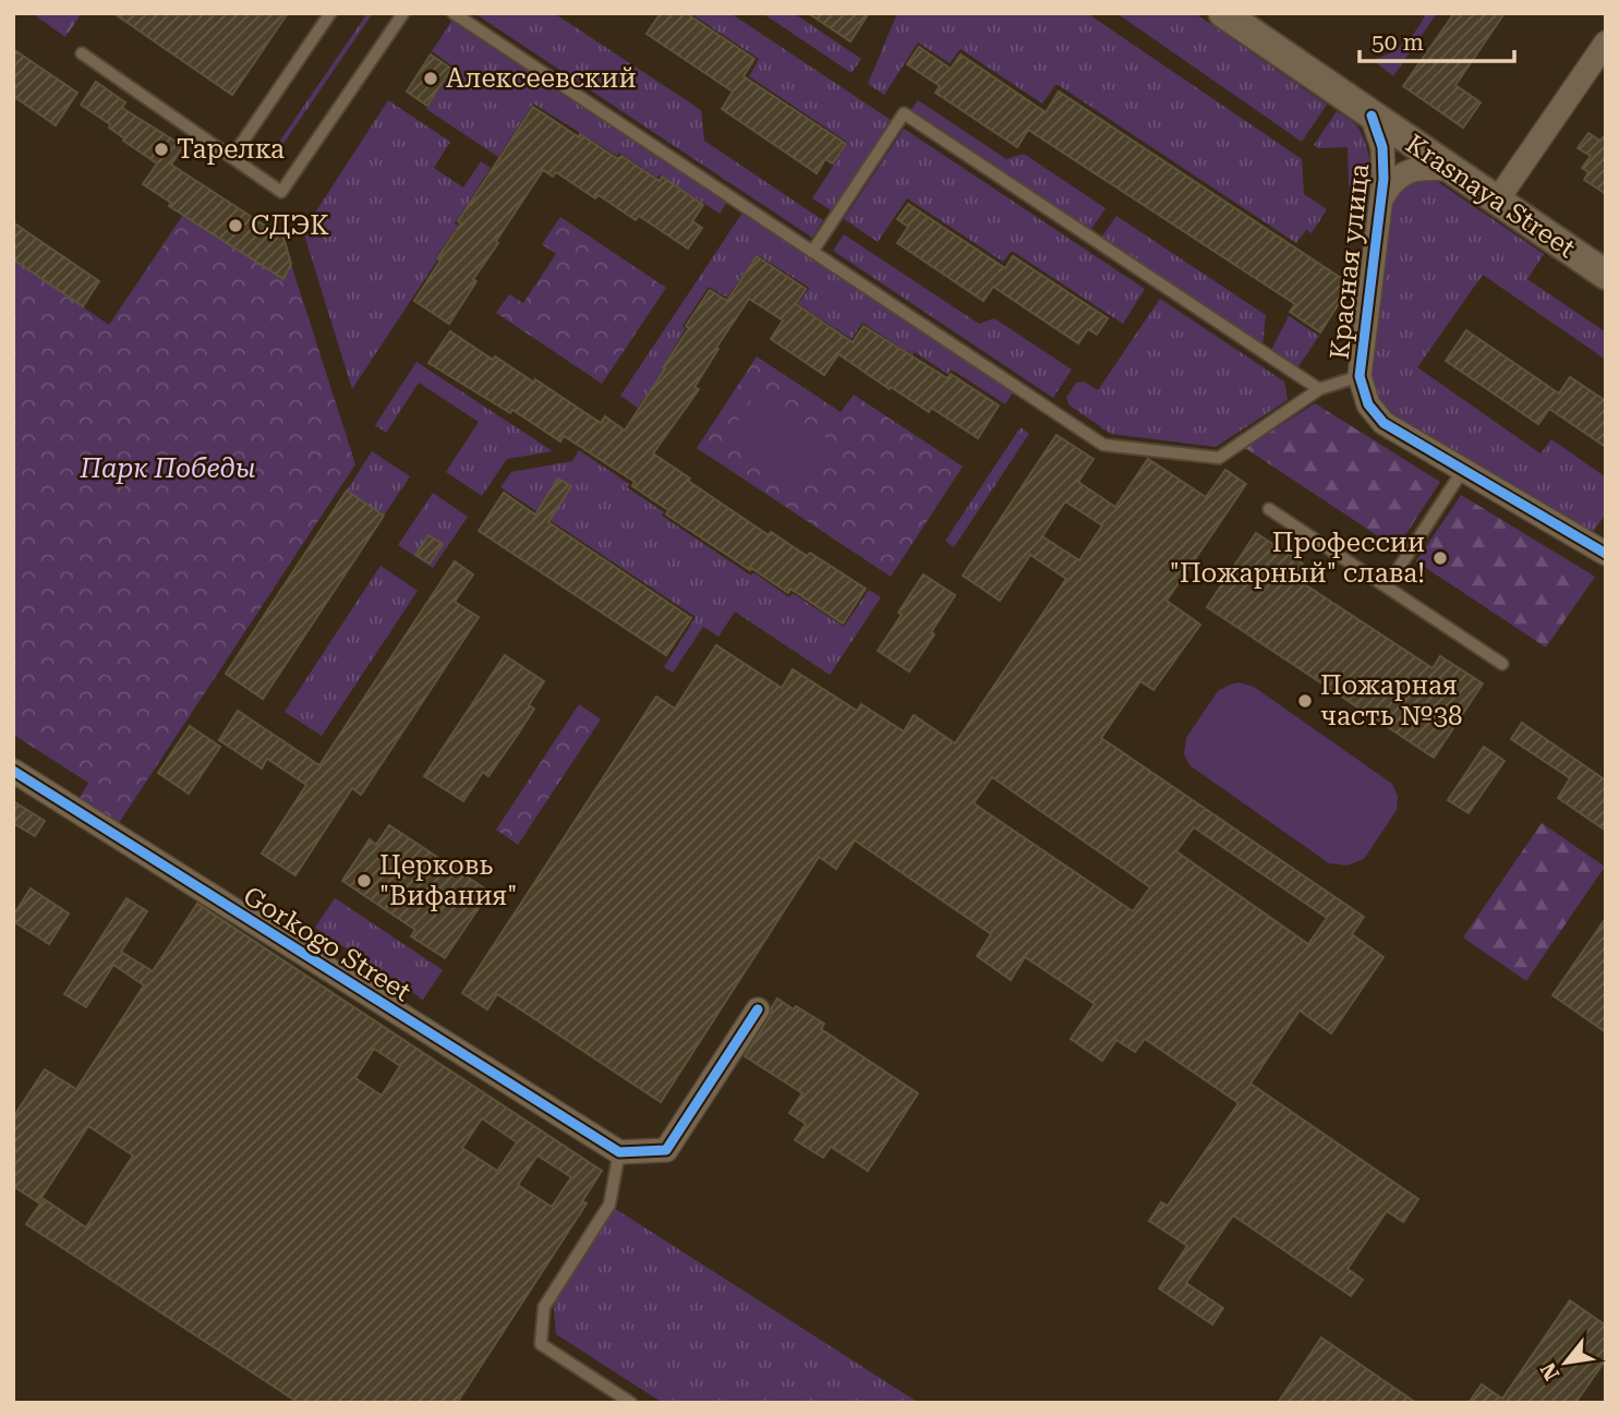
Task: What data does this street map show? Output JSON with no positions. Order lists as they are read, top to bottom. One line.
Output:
{"streets":{"street":["Krasnaya Street","Красная улица","Gorkogo Street"]},"crossings":[["Krasnaya Street","Красная улица"]],"parks":["Парк Победы"],"places":["Алексеевский","Тарелка","СДЭК","Профессии \"Пожарный\" слава!","Пожарная часть №38","Церковь \"Вифания\""],"scale_bar":"50 m","north":"bottom left"}
